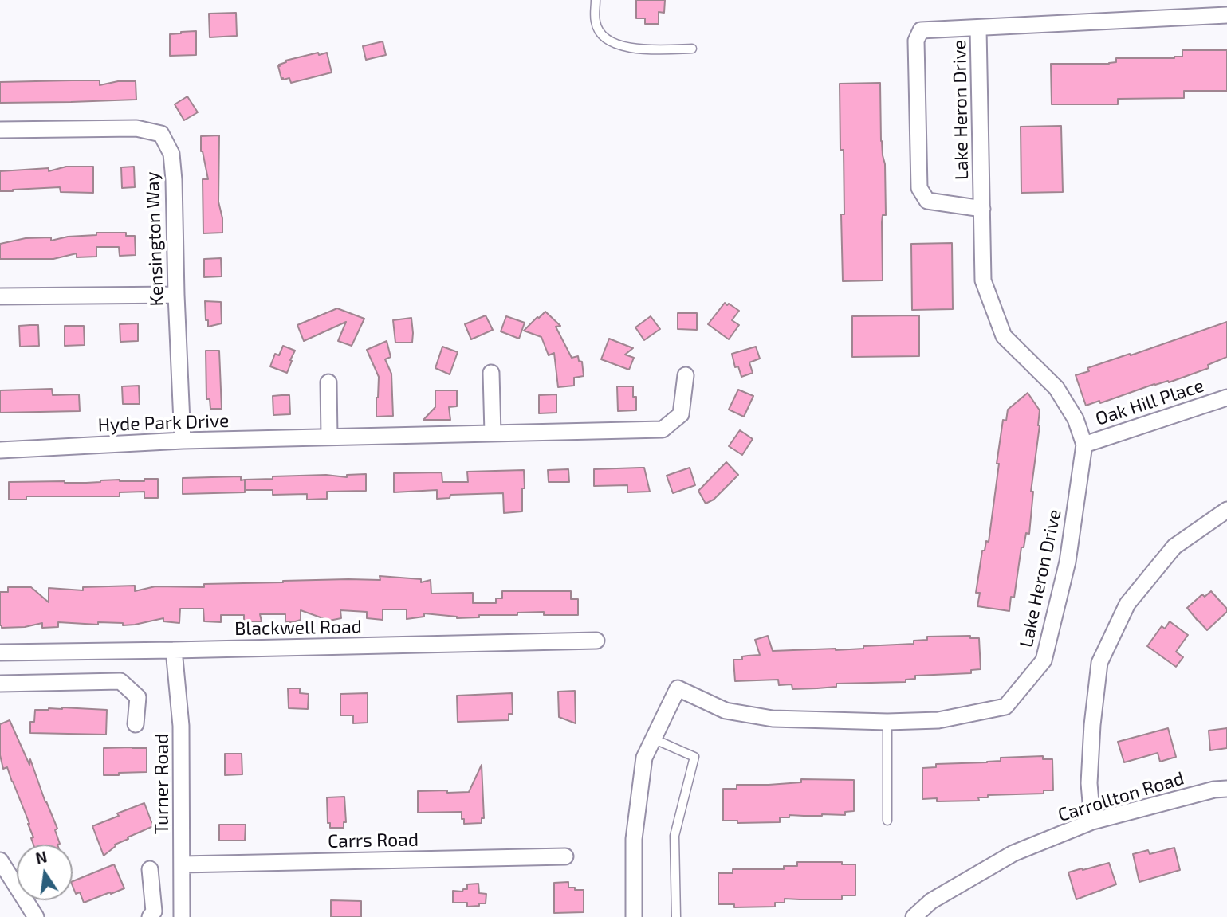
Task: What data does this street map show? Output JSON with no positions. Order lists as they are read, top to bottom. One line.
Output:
{"streets":{"street":["Lake Heron Drive","Kensington Way","Oak Hill Place","Hyde Park Drive","Blackwell Road","Turner Road","Carrollton Road","Carrs Road"]},"crossings":[["Lake Heron Drive","Oak Hill Place"],["Kensington Way","Hyde Park Drive"],["Blackwell Road","Turner Road"],["Turner Road","Carrs Road"]],"north":"top"}
